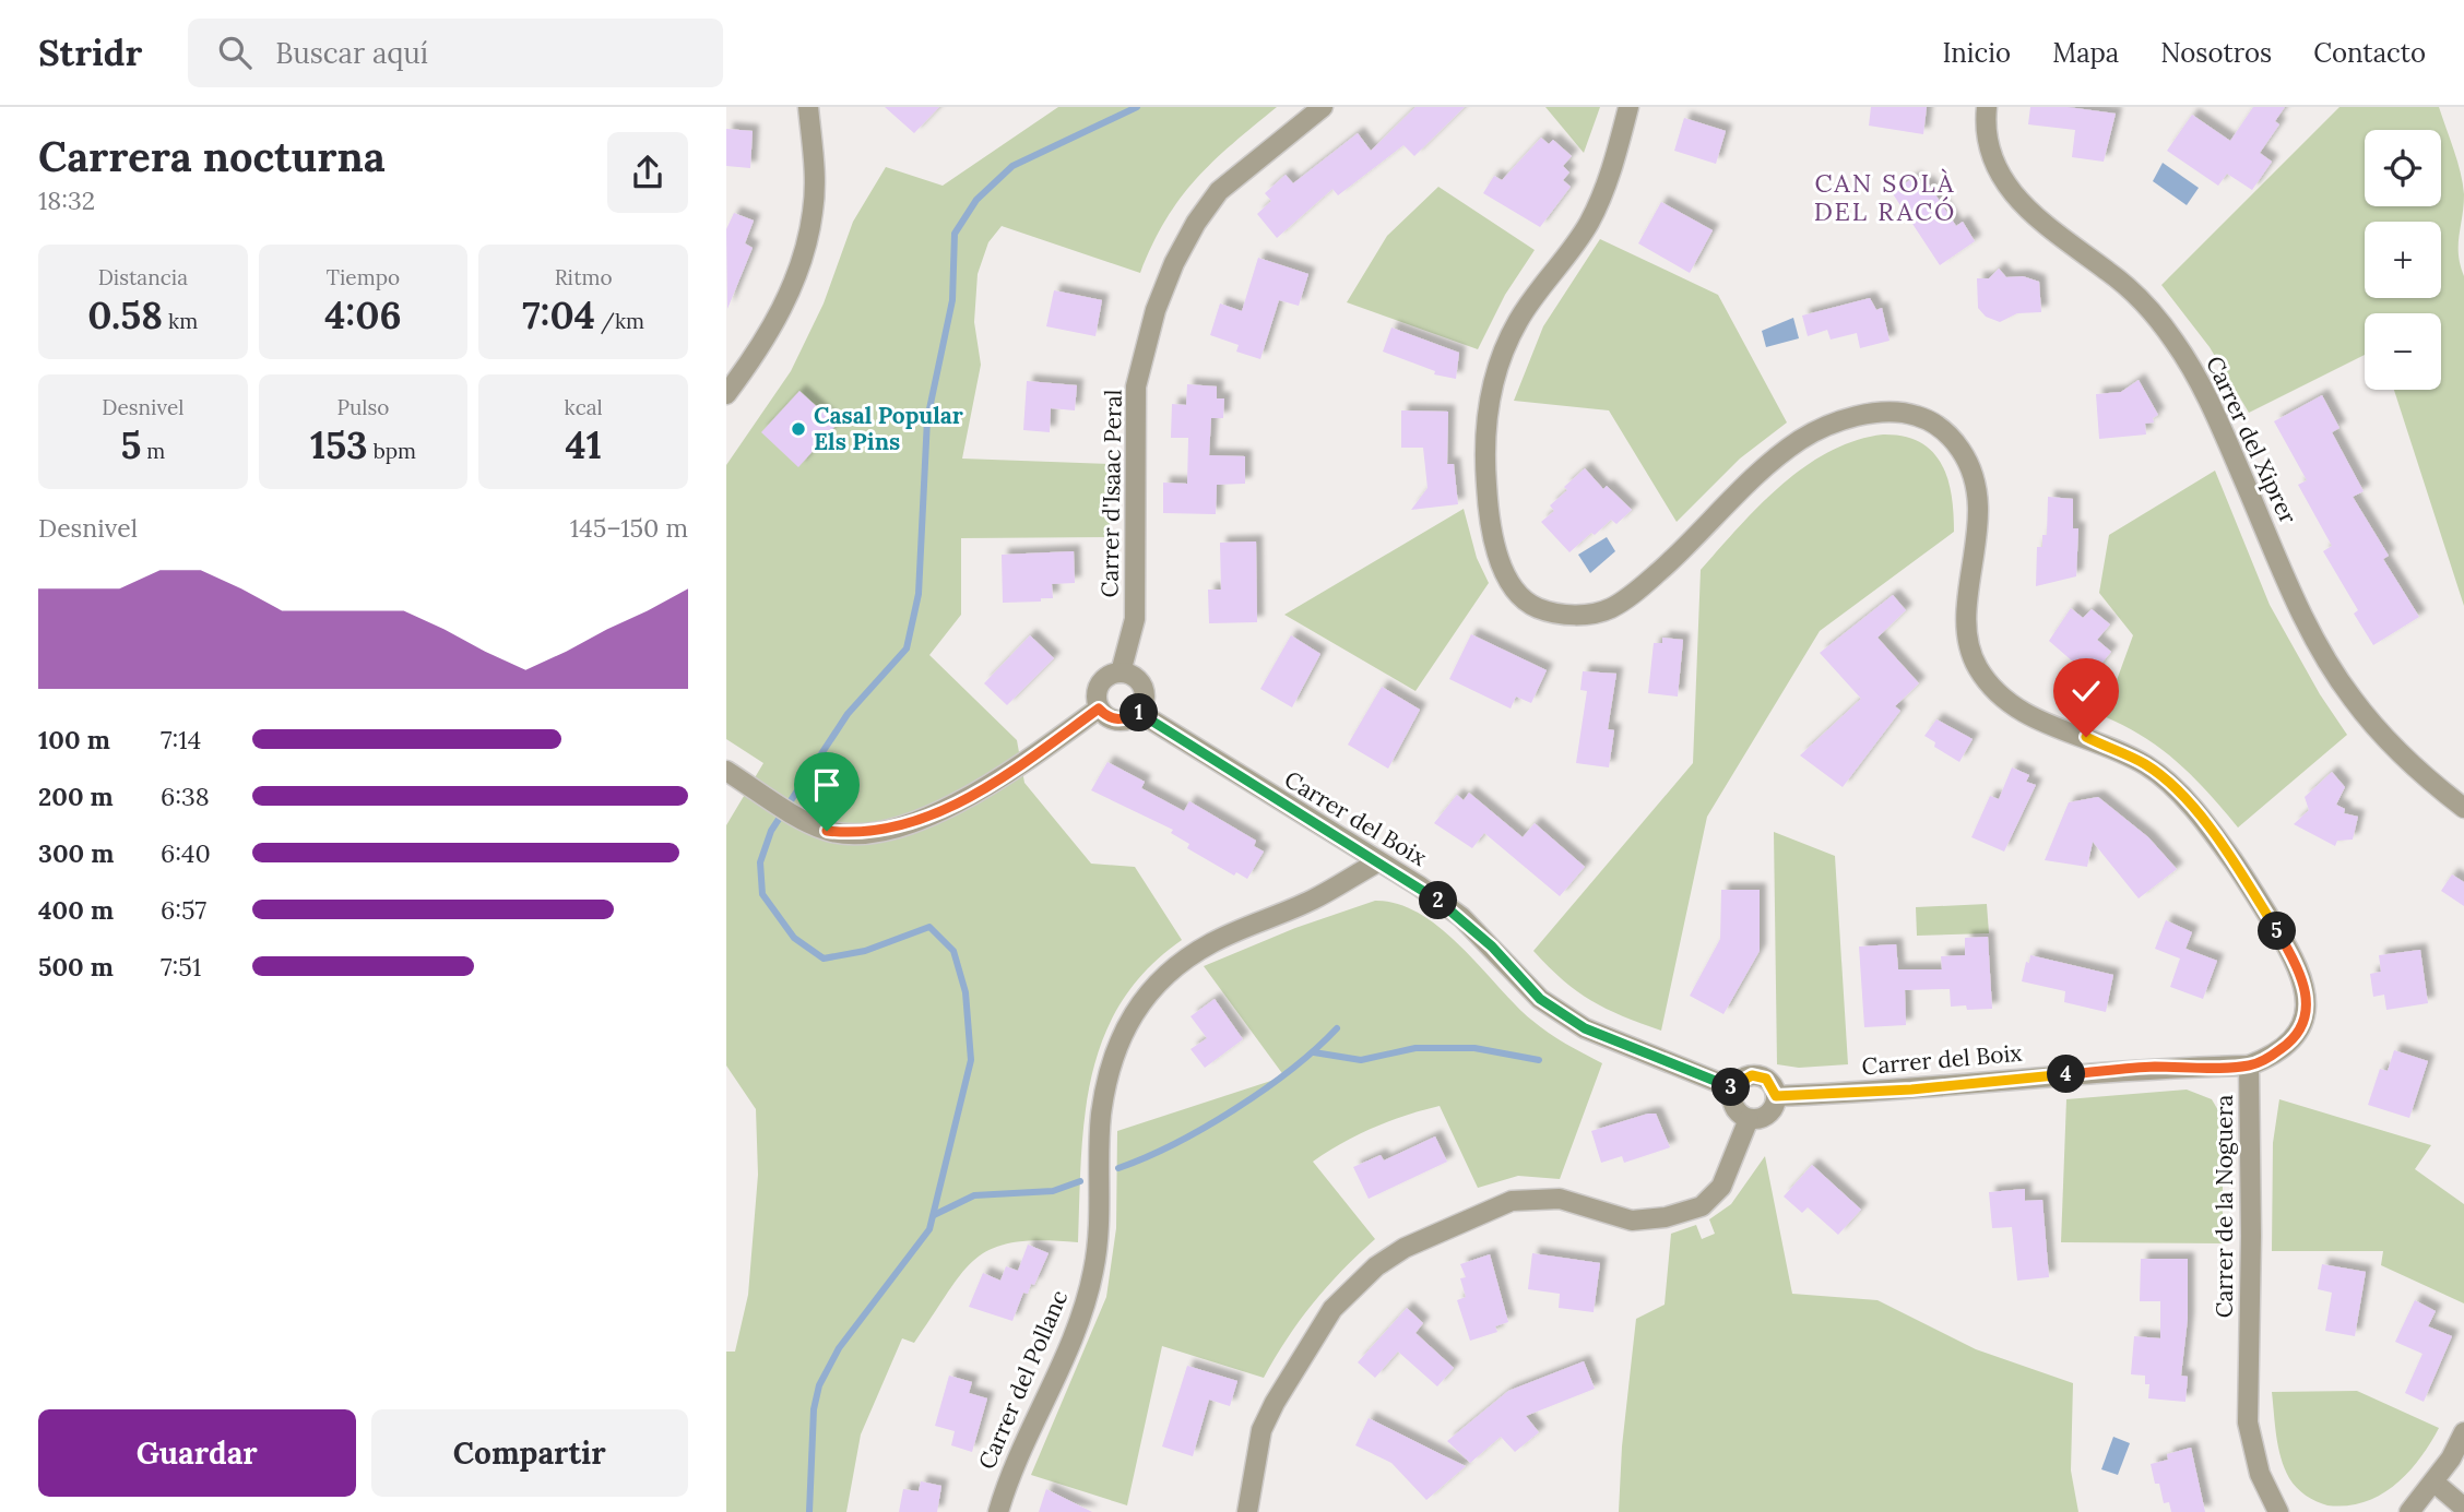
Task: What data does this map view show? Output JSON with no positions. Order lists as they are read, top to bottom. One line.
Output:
{"streets":{"street":["Carrer del Xiprer","Carrer d'Isaac Peral","Carrer del Boix","Carrer de la Noguera","Carrer del Pollanc"]},"crossings":[["Carrer d'Isaac Peral","Carrer del Boix"],["Carrer del Boix","Carrer de la Noguera"],["Carrer del Boix","Carrer del Pollanc"]],"districts":["CAN SOLÀ DEL RACÓ"],"places":["Casal Popular Els Pins"],"page":{"header":"Stridr","search":"Buscar aquí","nav":["Inicio","Mapa","Nosotros","Contacto"],"heading":["Carrera nocturna","18:32"],"map_buttons":["+","−"],"stats":[["Distancia","0.58 km"],["Tiempo","4:06"],["Ritmo","7:04 /km"],["Desnivel","5 m"],["Pulso","153 bpm"],["kcal","41"]],"chart":["Desnivel","145–150 m"],"pins":["1","2","5","4","3"],"list":[{"name":"100 m","note":"7:14"},{"name":"200 m","note":"6:38"},{"name":"300 m","note":"6:40"},{"name":"400 m","note":"6:57"},{"name":"500 m","note":"7:51"}],"buttons":["Guardar","Compartir"]}}
